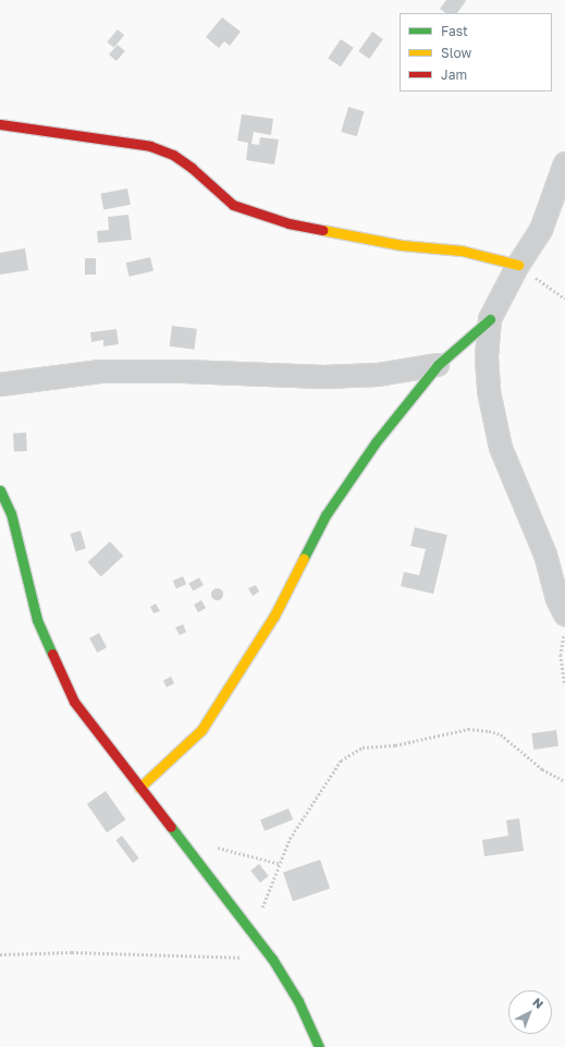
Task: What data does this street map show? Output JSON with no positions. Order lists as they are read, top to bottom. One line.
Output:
{"legend":["Fast","Slow","Jam"],"north":"top right"}
